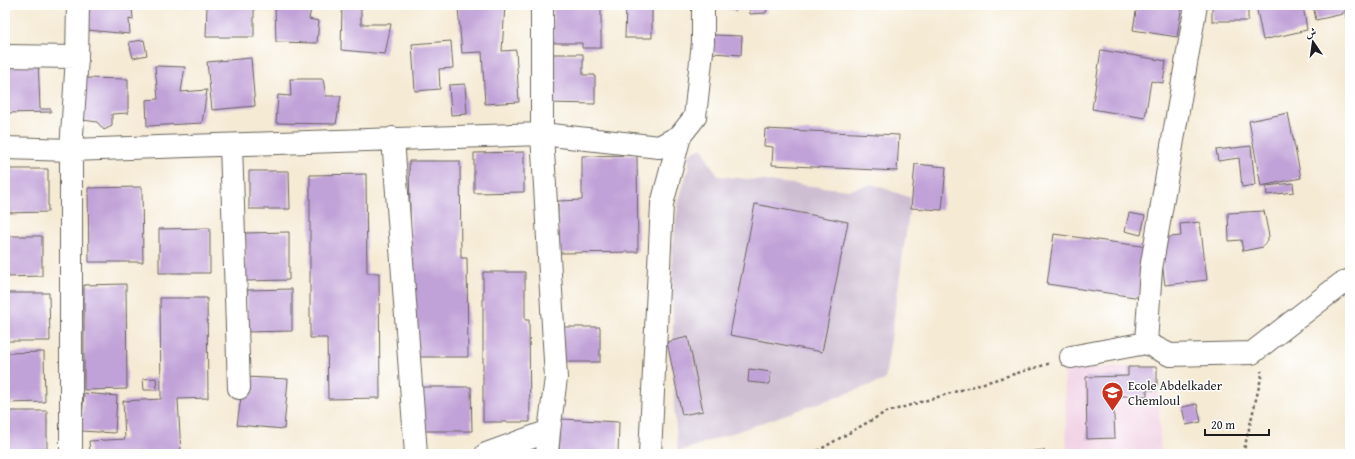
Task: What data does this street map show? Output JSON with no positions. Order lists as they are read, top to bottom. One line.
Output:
{"places":{"school or university":["Ecole Abdelkader Chemloul"]},"scale_bar":"20 m","north":"top"}
